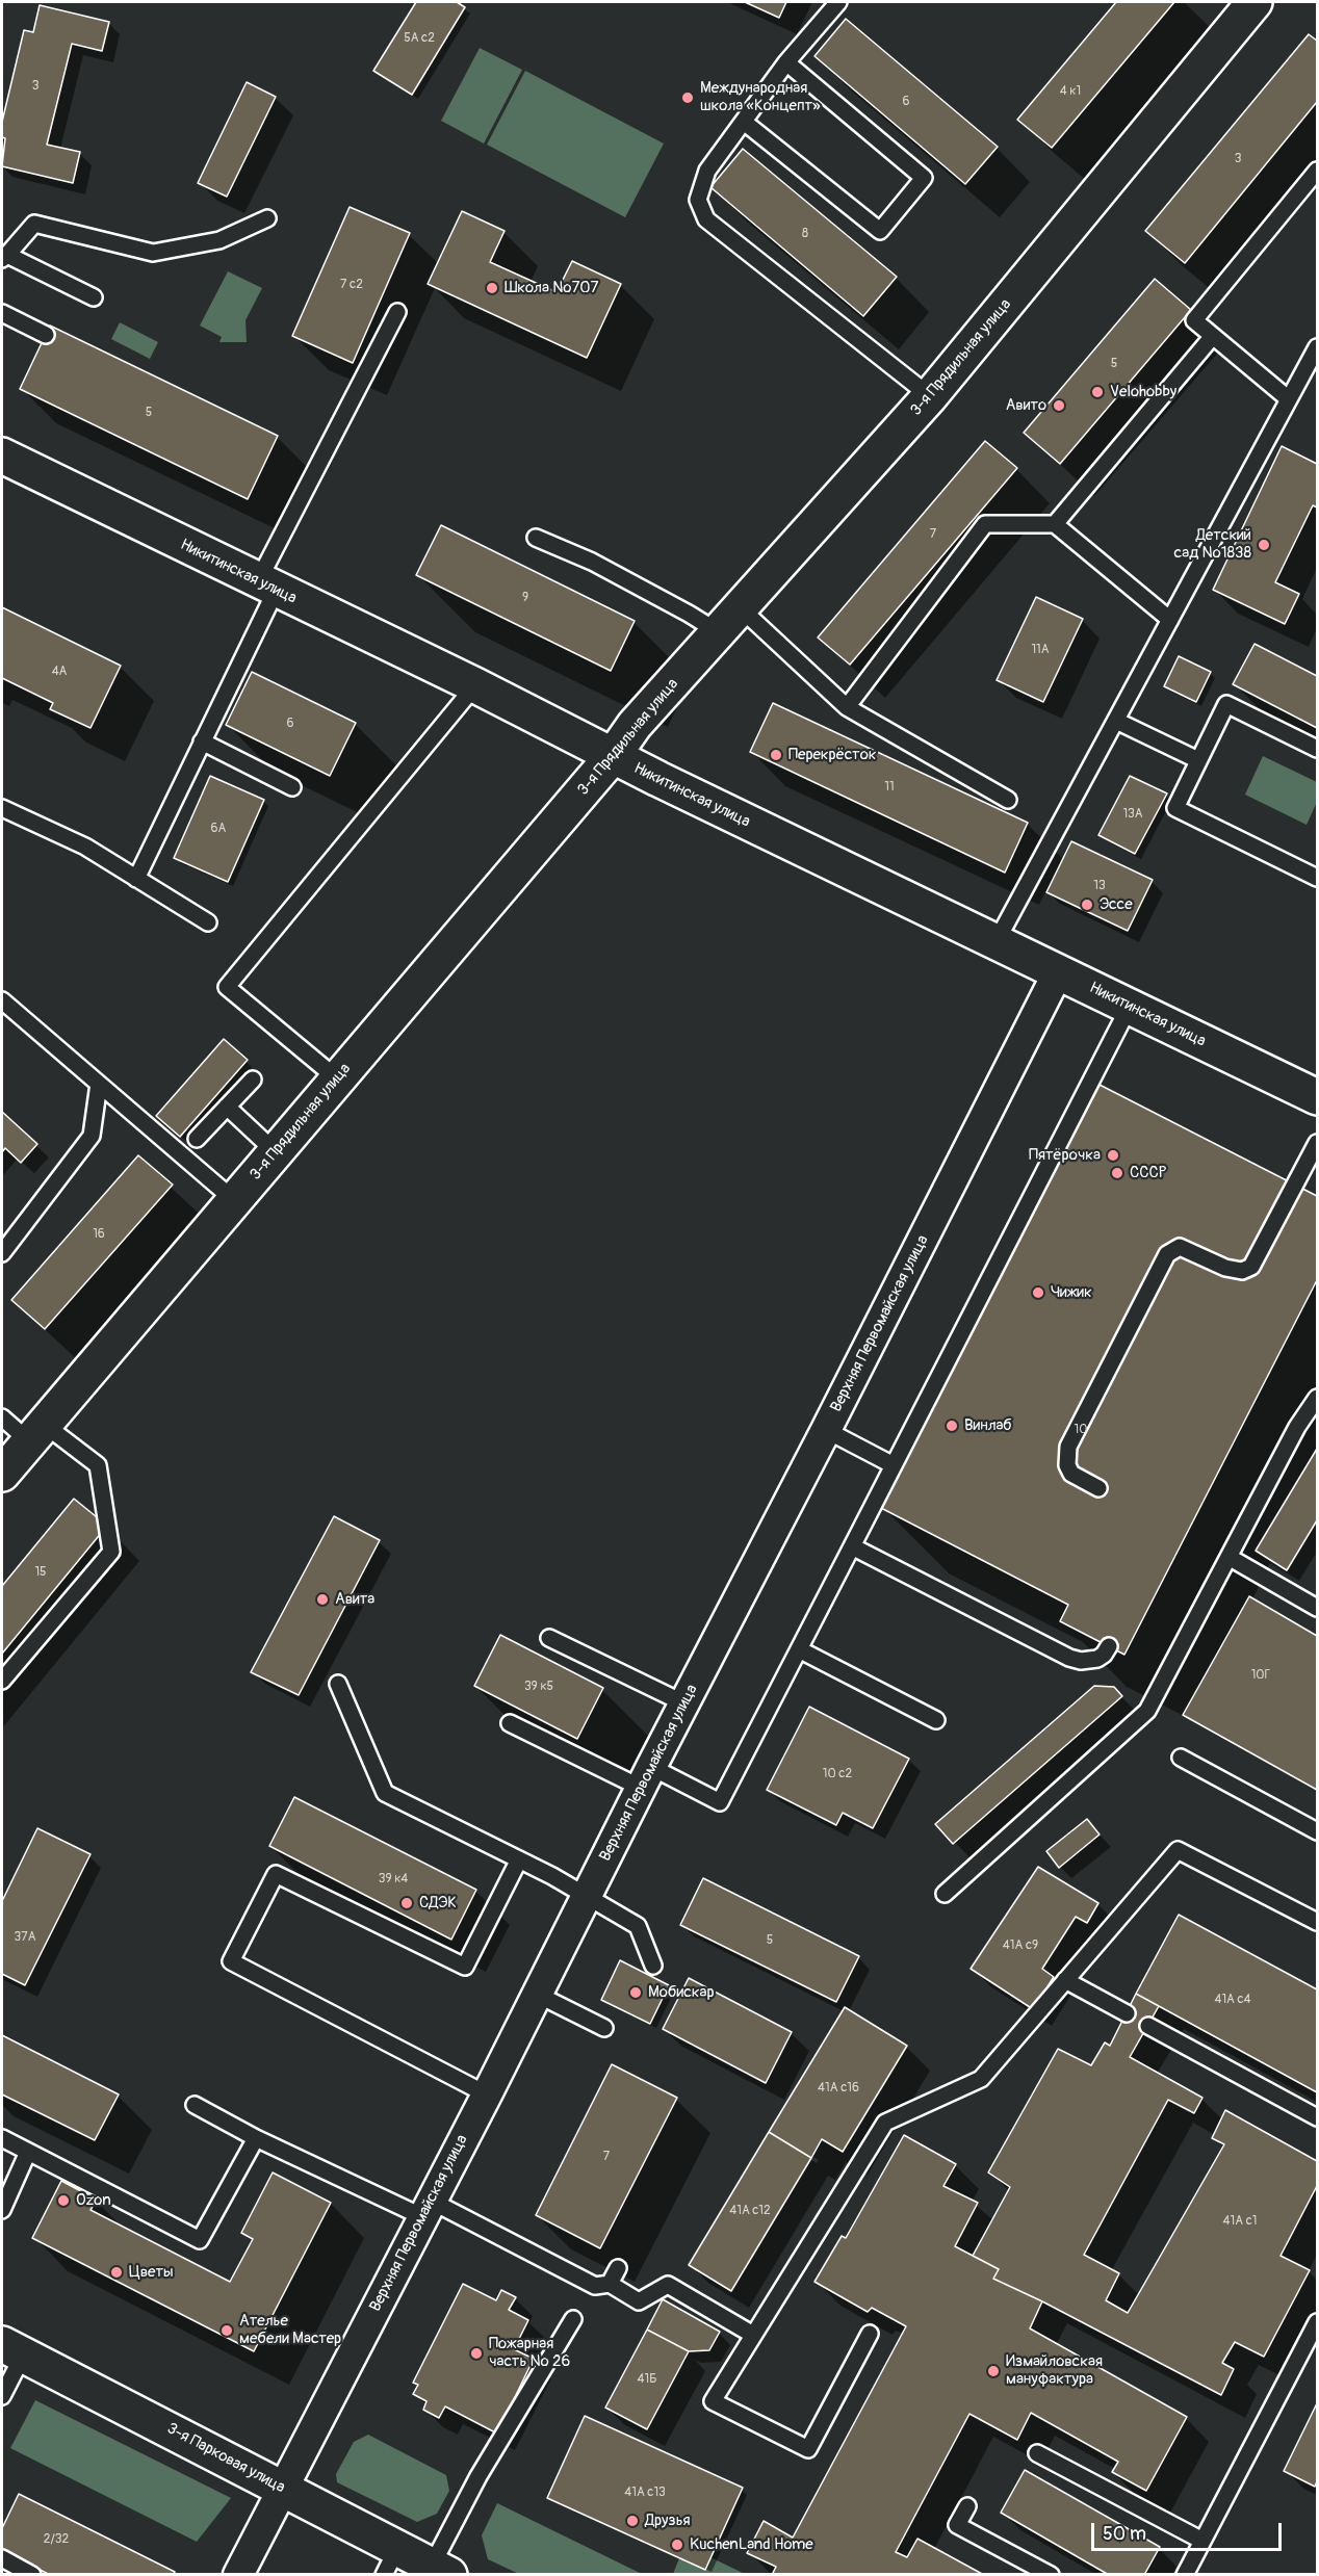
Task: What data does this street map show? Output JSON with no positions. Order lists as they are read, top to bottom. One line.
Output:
{"streets":{"street":["3-я Прядильная улица","Никитинская улица","Верхняя Первомайская улица","3-я Парковая улица"]},"crossings":[["3-я Прядильная улица","Никитинская улица"],["Никитинская улица","Верхняя Первомайская улица"],["Верхняя Первомайская улица","3-я Парковая улица"]],"places":["Международная школа «Концепт»","Школа №707","Velohobby","Авито","Детский сад №1838","Перекрёсток","Эссе","Пятёрочка","СССР","Чижик","Винлаб","Авита","СДЭК","Мобискар","Ozon","Цветы","Ателье мебели Мастер","Пожарная часть № 26","Измайловская мануфактура","Друзья","KuchenLand Home"],"house_numbers":["5А с2","3","4 к1","6","3","8","7 с2","5","5","7","9","11А","4А","6","11","13А","6А","13","16","10","15","10Г","39 к5","10 с2","39 к4","37А","5","41А с9","41А с4","41А с16","7","41А с12","41А с1","41Б","41А с13","2/32"],"scale_bar":"50 m"}
